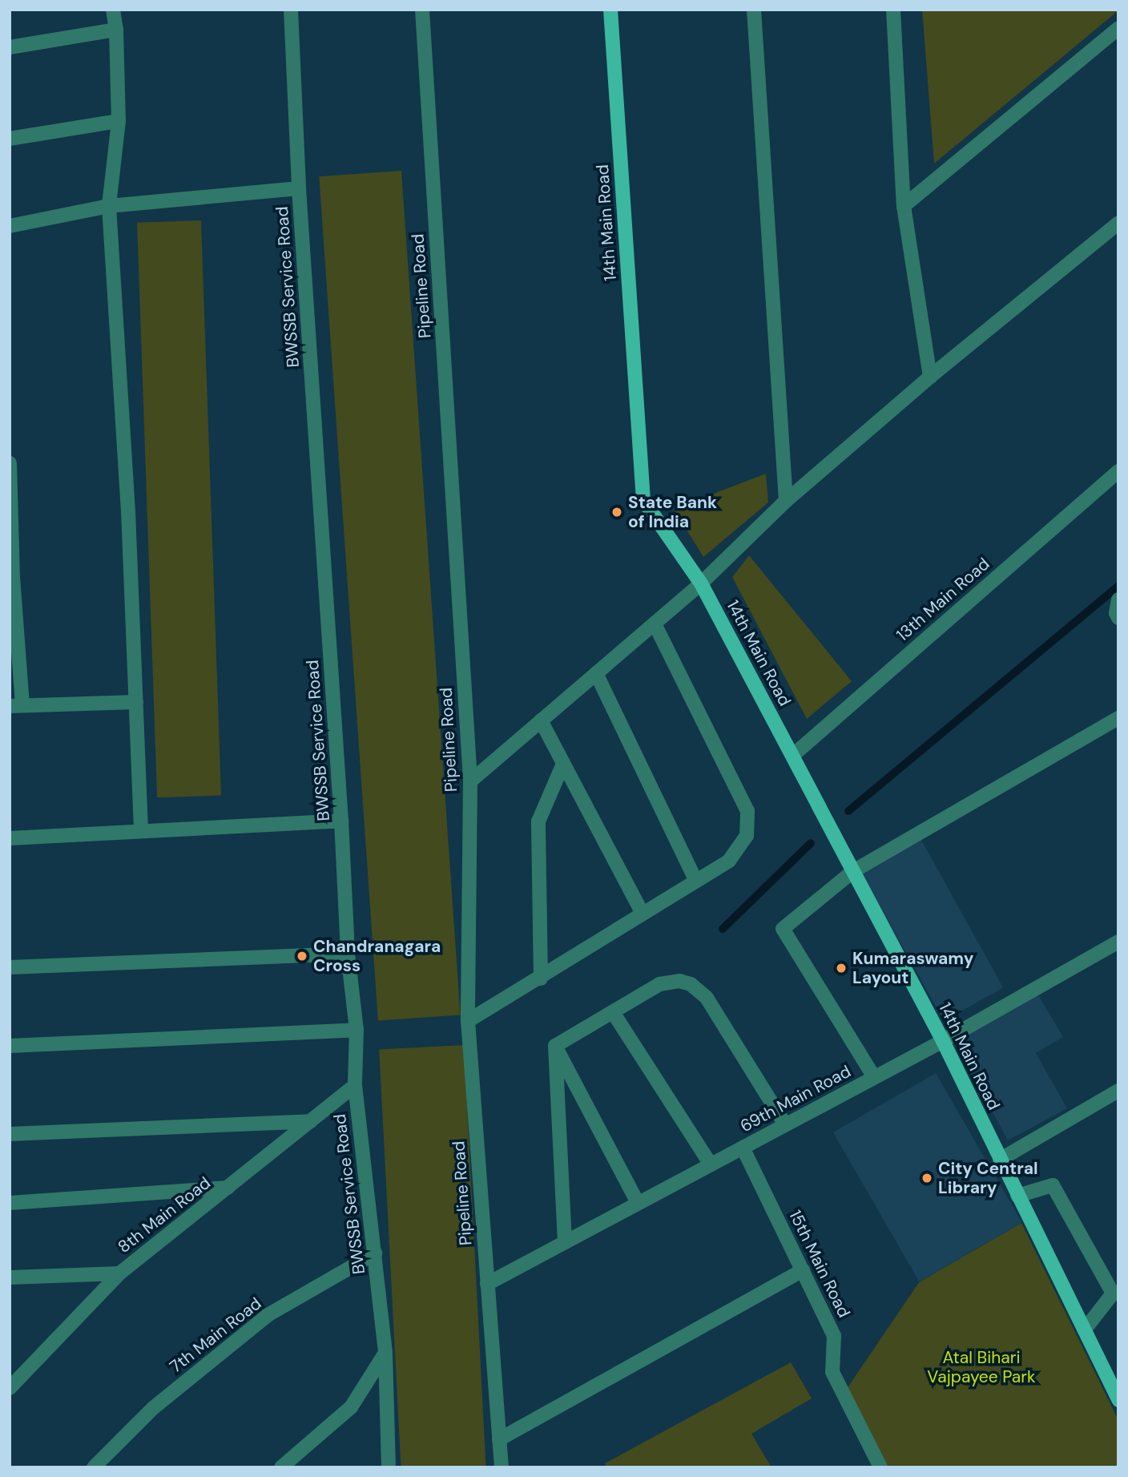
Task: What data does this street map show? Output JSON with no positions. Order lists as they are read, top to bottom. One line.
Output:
{"streets":{"main road":["14th Main Road"],"street":["Pipeline Road","BWSSB Service Road","13th Main Road","69th Main Road","8th Main Road","15th Main Road","7th Main Road"]},"crossings":[["14th Main Road","13th Main Road"],["14th Main Road","69th Main Road"],["Pipeline Road","69th Main Road"],["BWSSB Service Road","8th Main Road"],["BWSSB Service Road","7th Main Road"],["69th Main Road","15th Main Road"]],"parks":["Atal Bihari Vajpayee Park"],"places":["State Bank of India","Chandranagara Cross","Kumaraswamy Layout","City Central Library"]}
